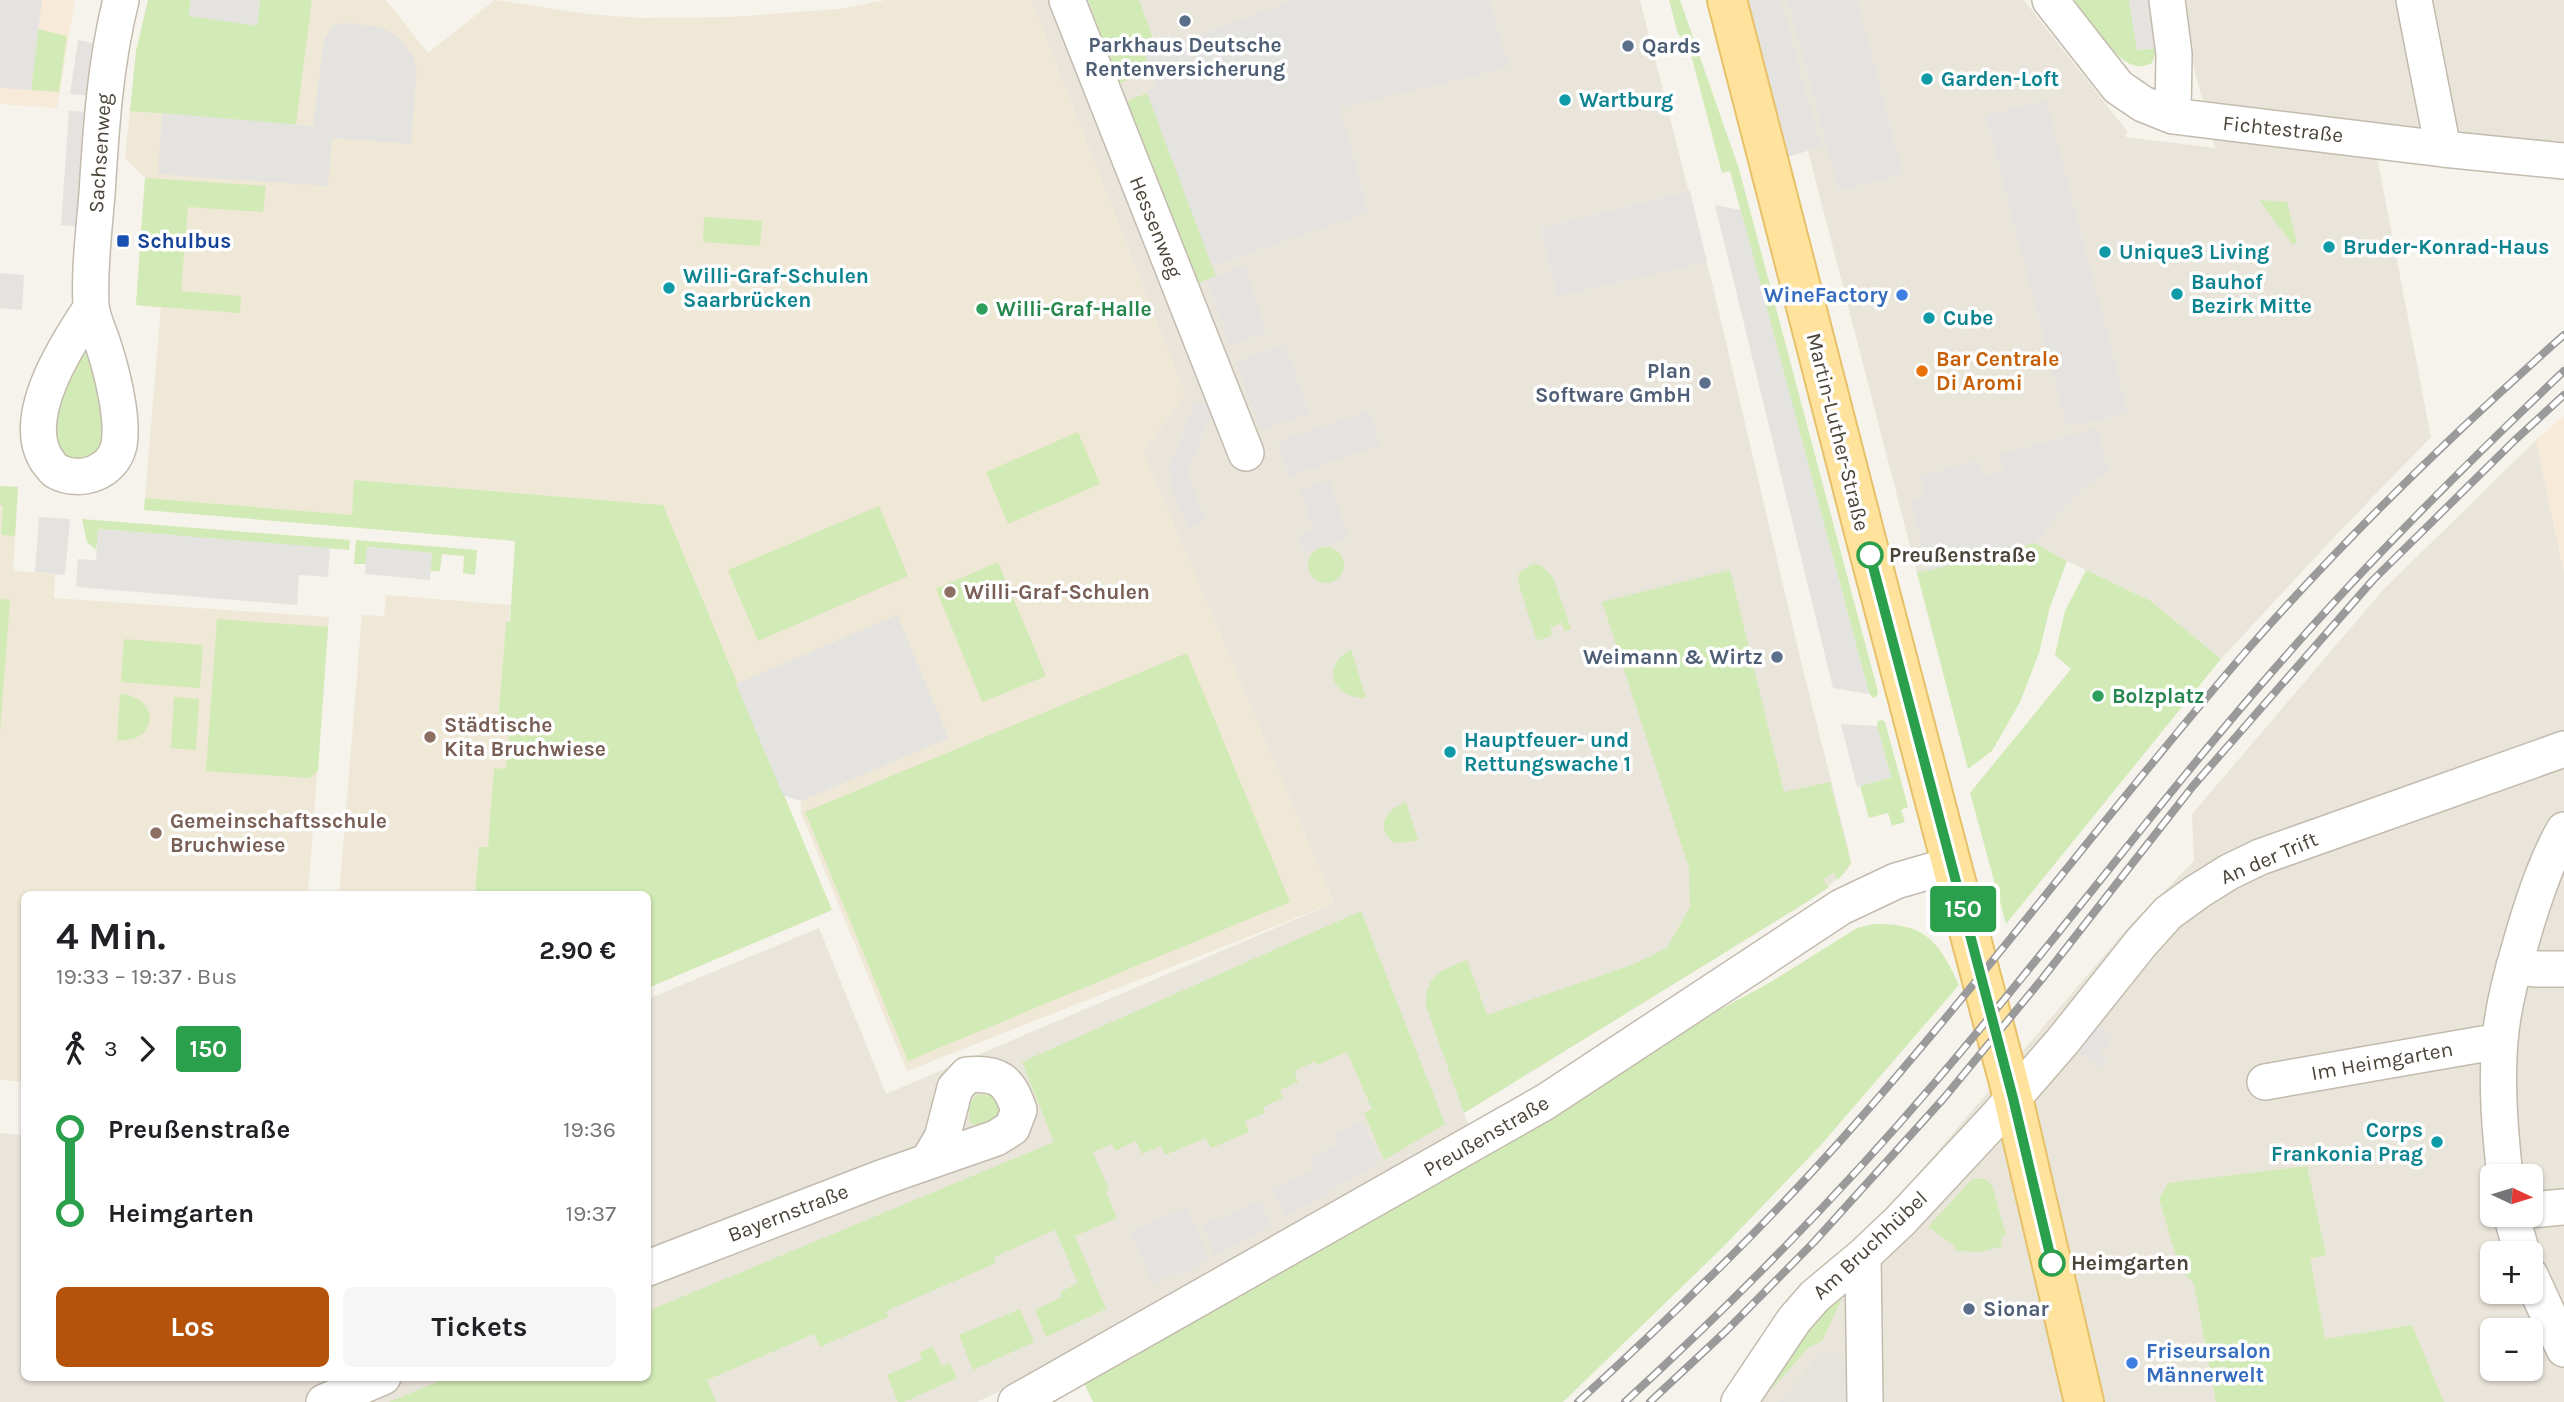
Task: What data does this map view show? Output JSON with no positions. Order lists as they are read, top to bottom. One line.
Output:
{"streets":{"main road":["Martin-Luther-Straße"],"street":["Fichtestraße","Sachsenweg","Hessenweg","An der Trift","Im Heimgarten","Preußenstraße","Bayernstraße","Am Bruchhübel"]},"crossings":[["Martin-Luther-Straße","An der Trift"],["Martin-Luther-Straße","Preußenstraße"],["Martin-Luther-Straße","Am Bruchhübel"],["An der Trift","Am Bruchhübel"]],"places":{"other":["Parkhaus Deutsche Rentenversicherung","Qards","Garden-Loft","Wartburg","Bruder-Konrad-Haus","Unique3 Living","Willi-Graf-Schulen Saarbrücken","Bauhof Bezirk Mitte","WineFactory","Willi-Graf-Halle","Cube","Bar Centrale Di Aromi","Plan Software GmbH","Preußenstraße","Willi-Graf-Schulen","Weimann & Wirtz","Bolzplatz","Städtische Kita Bruchwiese","Hauptfeuer- und Rettungswache 1","Gemeinschaftsschule Bruchwiese","Corps Frankonia Prag","Heimgarten","Sionar","Friseursalon Männerwelt"],"transit":["Schulbus"]},"lines":["bus line 150"],"north":"right","page":{"on_map":"150","heading":["4 Min.","19:33 – 19:37 · Bus","2.90 €"],"legs":["3","150"],"list":[{"name":"Preußenstraße","value":"19:36"},{"name":"Heimgarten","value":"19:37"}],"map_buttons":["+","−"],"buttons":["Los","Tickets"]}}
